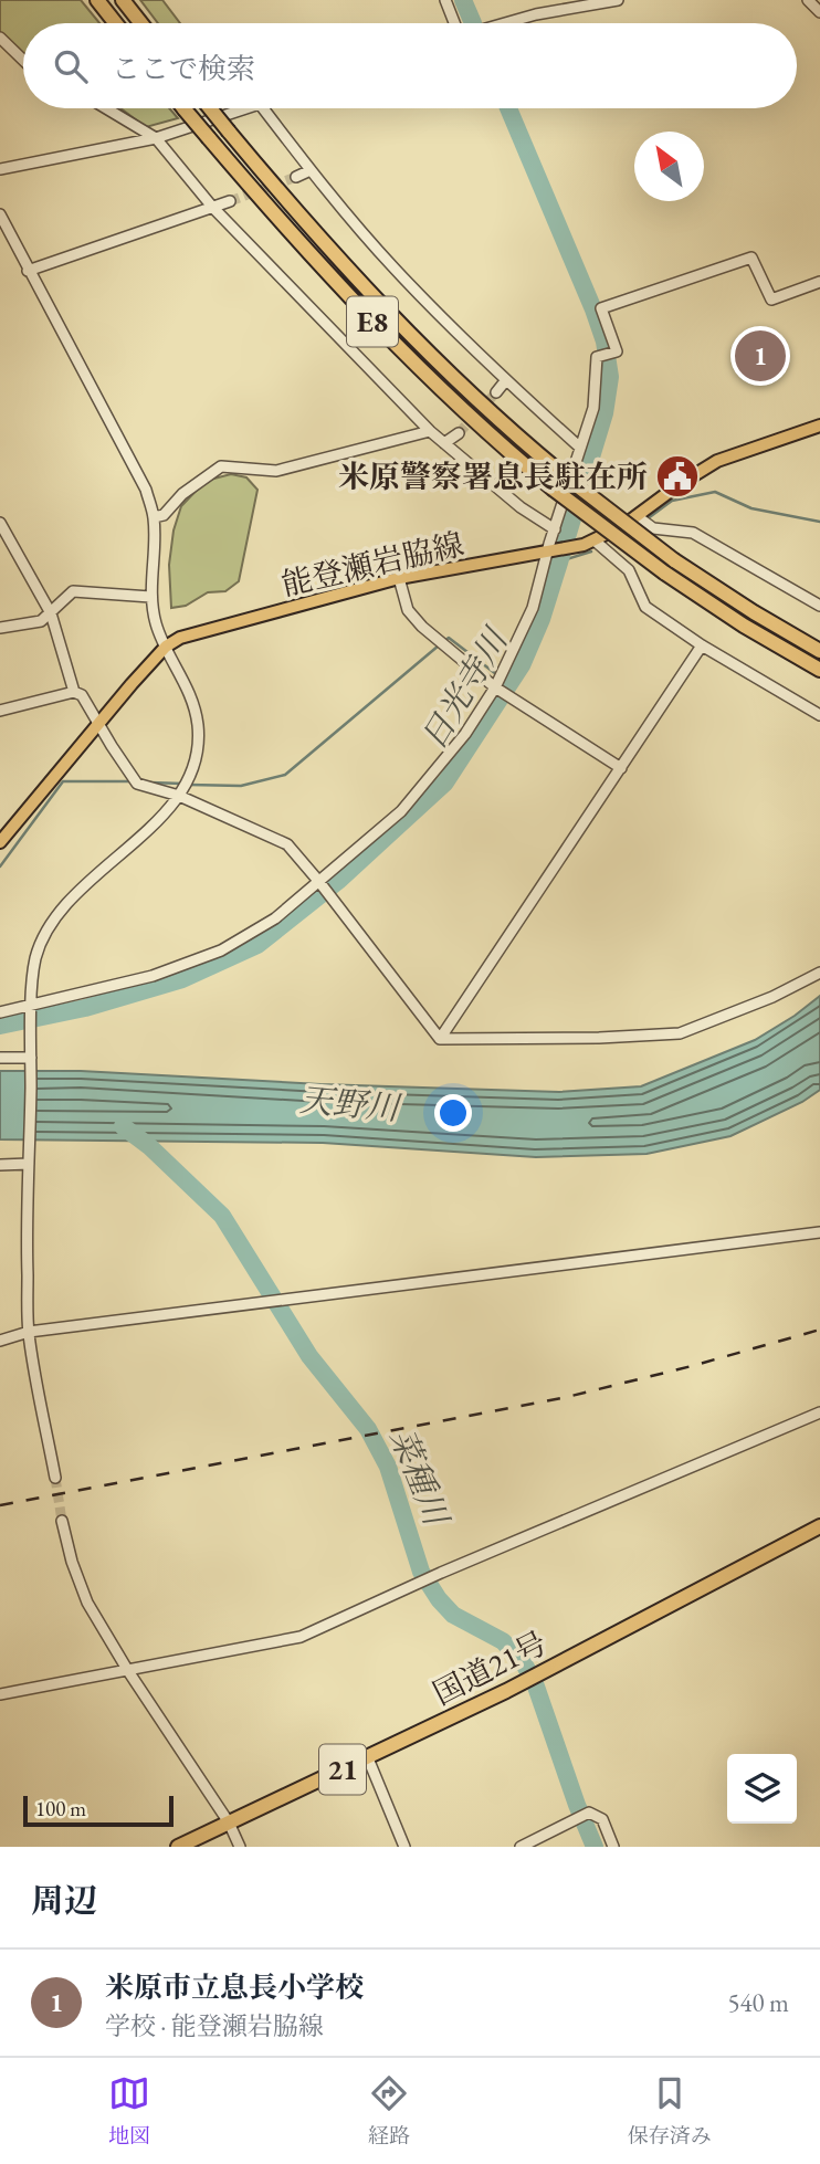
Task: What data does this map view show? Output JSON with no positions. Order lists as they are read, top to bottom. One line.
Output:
{"streets":{"highway":["E8","国道21号","21"],"main road":["能登瀬岩脇線"]},"water":["日光寺川","天野川","菜種川"],"places":{"public building":["米原警察署息長駐在所"]},"scale_bar":"100 m","north":"top left","page":{"search":"ここで検索","pins":"1","scale":"100 m","heading":"周辺","list":[{"mark":"1","name":"米原市立息長小学校","note":"学校 · 能登瀬岩脇線","value":"540 m"}],"nav":["地図","経路","保存済み"]}}
